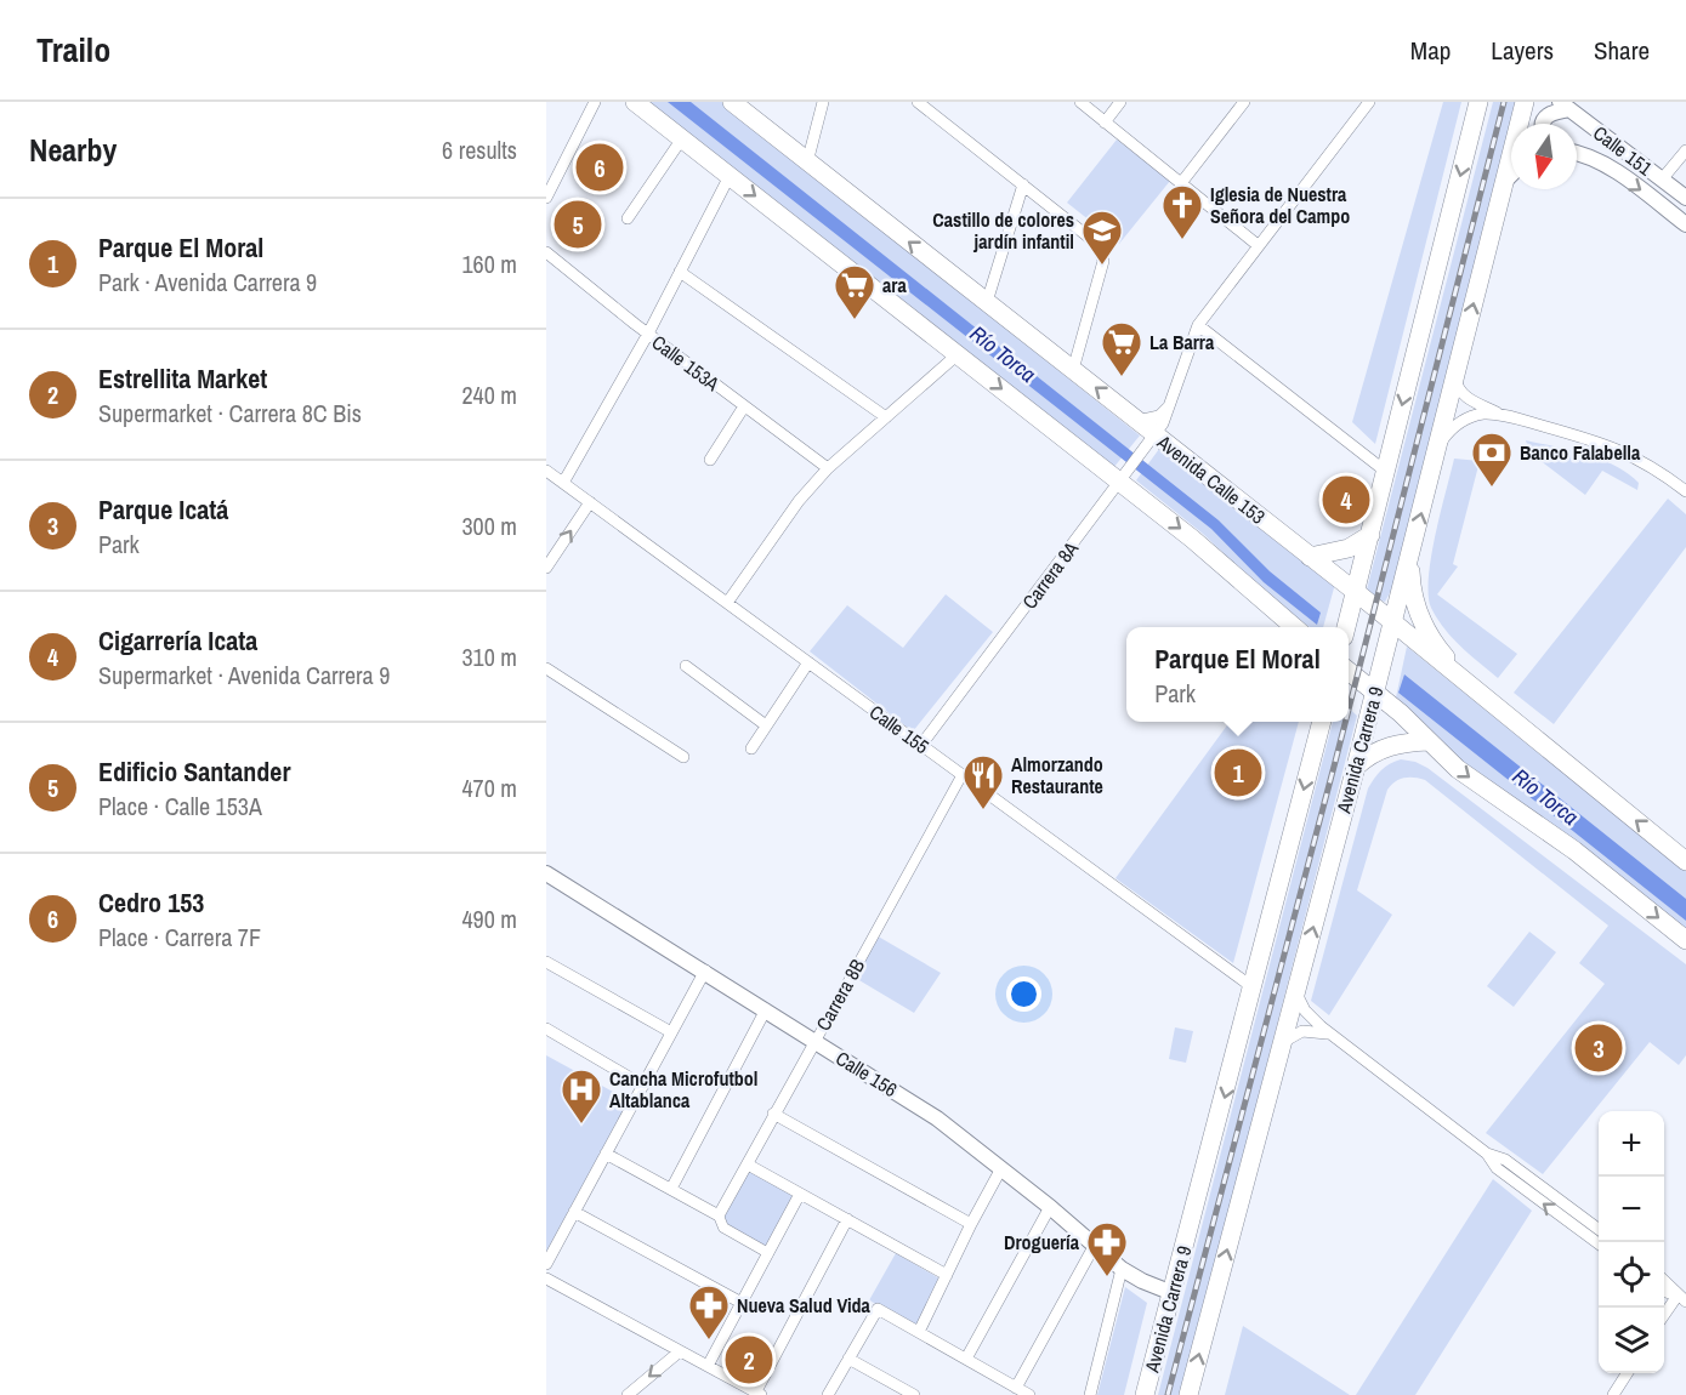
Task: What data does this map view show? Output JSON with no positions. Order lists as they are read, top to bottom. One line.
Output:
{"streets":{"main road":["Avenida Calle 153","Avenida Carrera 9"],"street":["Calle 151","Calle 153A","Carrera 8A","Calle 155","Carrera 8B","Calle 156"]},"crossings":[["Avenida Calle 153","Carrera 8A"],["Avenida Calle 153","Avenida Carrera 9"],["Carrera 8A","Calle 155"],["Calle 155","Avenida Carrera 9"],["Calle 155","Carrera 8B"],["Avenida Carrera 9","Calle 156"],["Carrera 8B","Calle 156"]],"water":["Río Torca"],"places":{"church":["Iglesia de Nuestra Señora del Campo"],"school or university":["Castillo de colores jardín infantil"],"supermarket":["ara","La Barra"],"bank":["Banco Falabella"],"restaurant":["Almorzando Restaurante"],"hospital":["Cancha Microfutbol Altablanca"],"pharmacy":["Droguería","Nueva Salud Vida"]},"north":"bottom","page":{"header":"Trailo","nav":["Map","Layers","Share"],"heading":["Nearby","6 results"],"pins":["6","5","4","1","3","2"],"list":[{"mark":"1","name":"Parque El Moral","note":"Park · Avenida Carrera 9","value":"160 m"},{"mark":"2","name":"Estrellita Market","note":"Supermarket · Carrera 8C Bis","value":"240 m"},{"mark":"3","name":"Parque Icatá","note":"Park","value":"300 m"},{"mark":"4","name":"Cigarrería Icata","note":"Supermarket · Avenida Carrera 9","value":"310 m"},{"mark":"5","name":"Edificio Santander","note":"Place · Calle 153A","value":"470 m"},{"mark":"6","name":"Cedro 153","note":"Place · Carrera 7F","value":"490 m"}],"popup":["Parque El Moral","Park"],"map_buttons":["+","−"]}}
